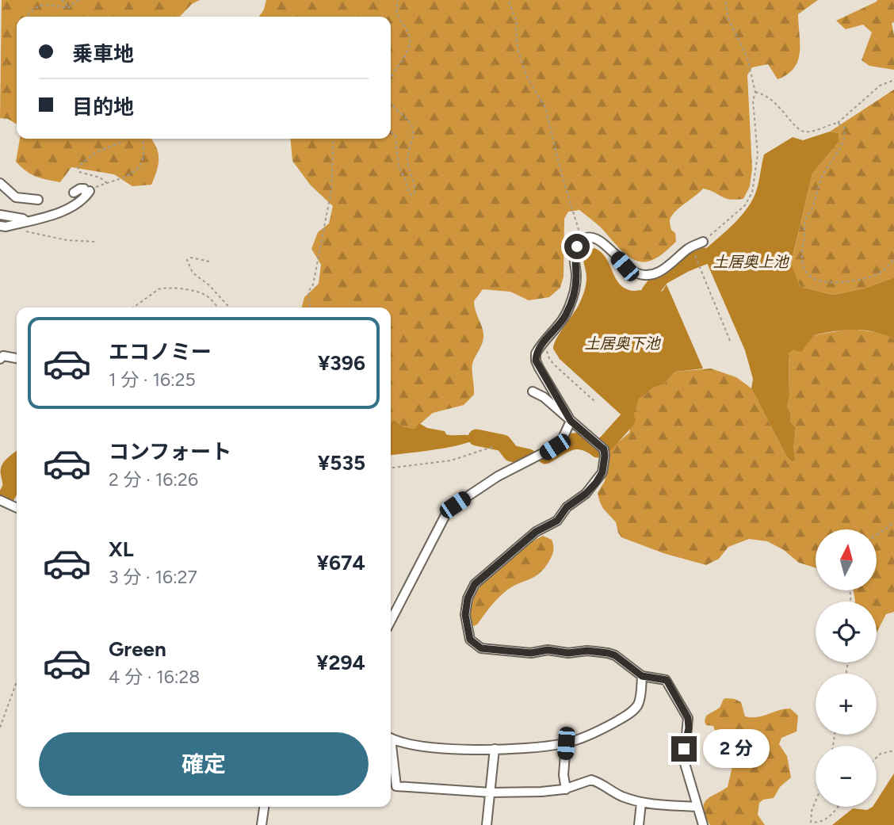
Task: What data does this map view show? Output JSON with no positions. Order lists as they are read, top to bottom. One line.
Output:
{"water":["土居奥上池","土居奥下池"],"north":"top","page":{"banner":["乗車地","目的地"],"list":[{"name":"エコノミー","note":"1 分 · 16:25","value":"¥396"},{"name":"コンフォート","note":"2 分 · 16:26","value":"¥535"},{"name":"XL","note":"3 分 · 16:27","value":"¥674"},{"name":"Green","note":"4 分 · 16:28","value":"¥294"}],"map_buttons":["+","−"],"buttons":"確定","bubble":"2 分"}}
